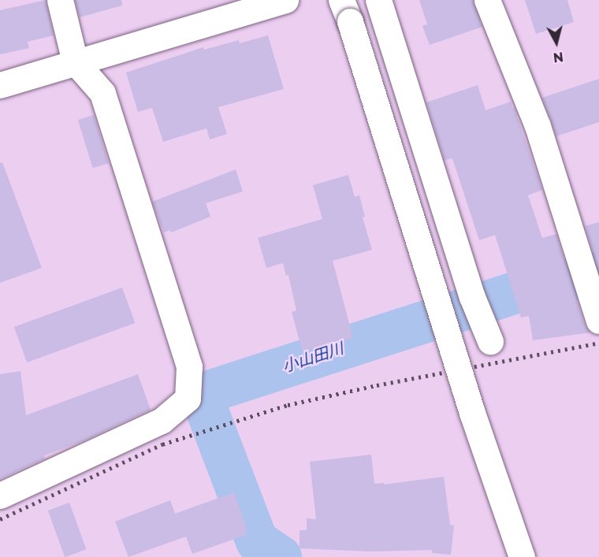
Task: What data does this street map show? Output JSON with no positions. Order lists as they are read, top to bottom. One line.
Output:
{"water":["小山田川"],"north":"bottom"}
